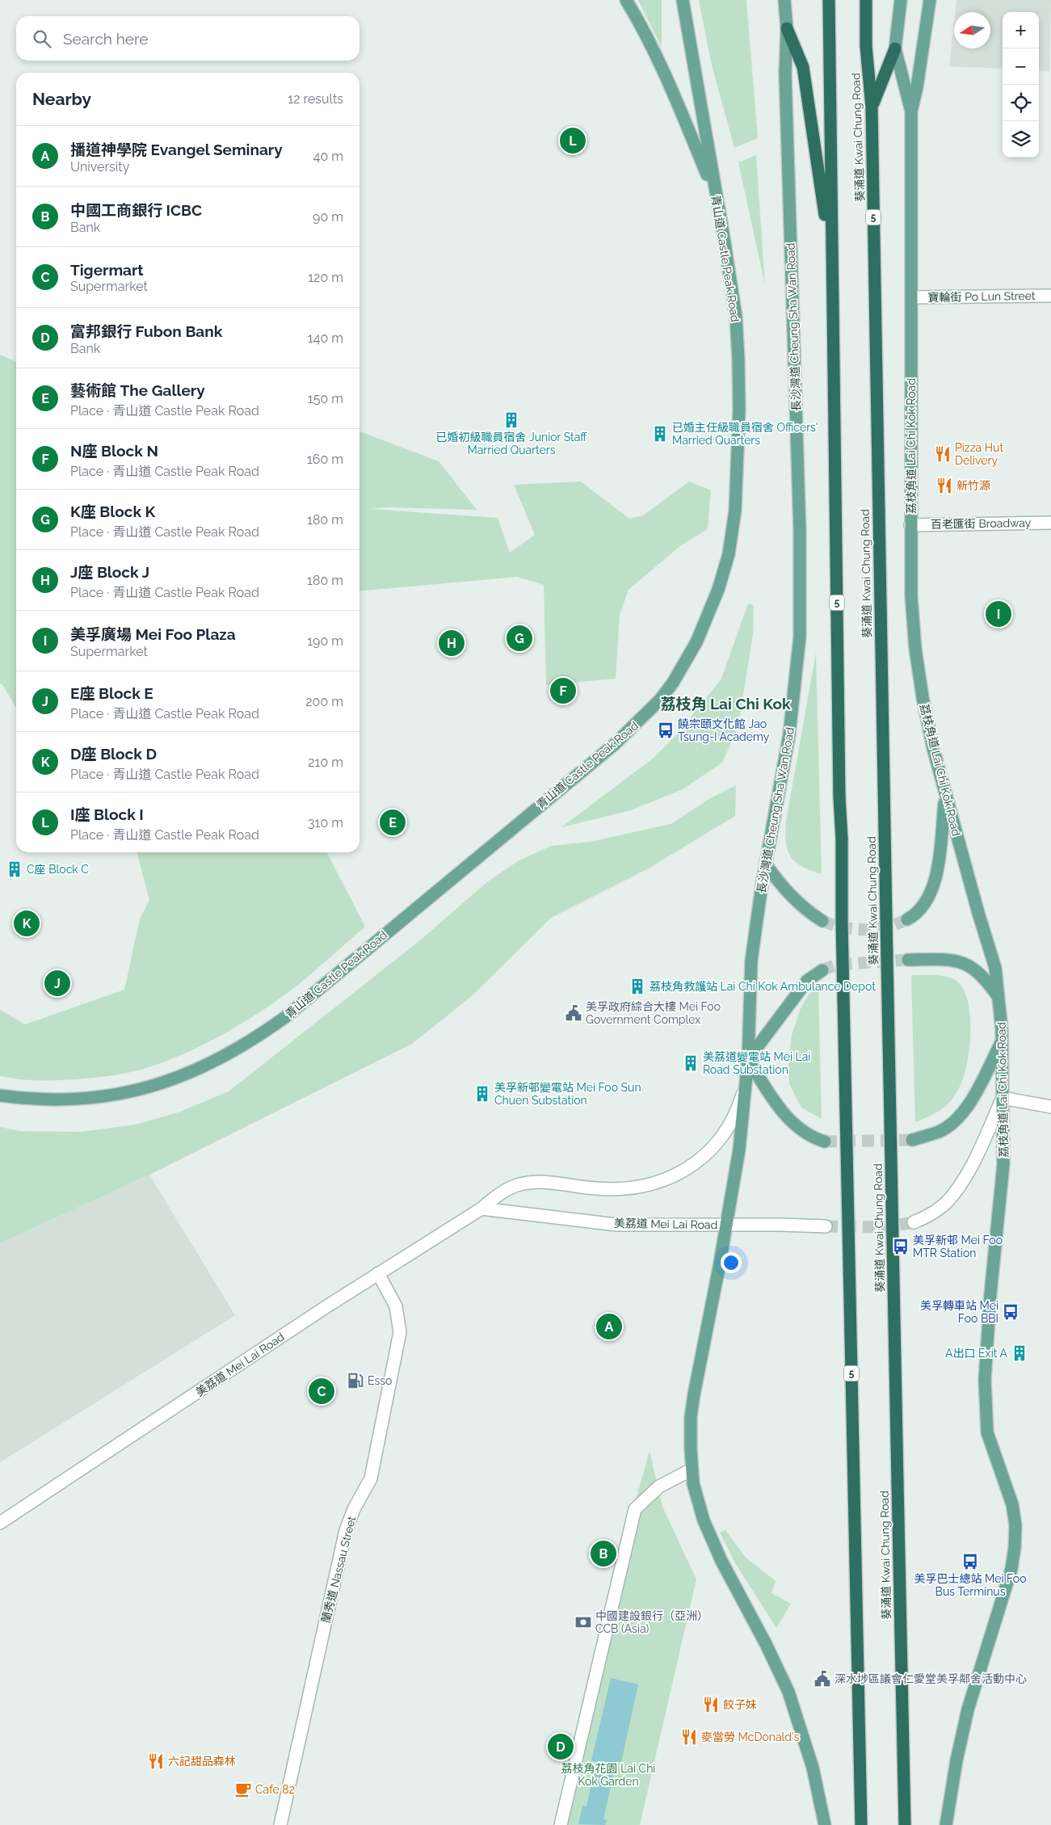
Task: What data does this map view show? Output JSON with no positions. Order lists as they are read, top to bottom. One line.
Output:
{"streets":{"highway":["葵涌道 Kwai Chung Road","5"],"main road":["青山道 Castle Peak Road","寶輪街 Po Lun Street","長沙灣道 Cheung Sha Wan Road","荔枝角道 Lai Chi Kok Road","百老匯街 Broadway","美荔道 Mei Lai Road","蘭秀道 Nassau Street"]},"crossings":[["寶輪街 Po Lun Street","荔枝角道 Lai Chi Kok Road"],["長沙灣道 Cheung Sha Wan Road","美荔道 Mei Lai Road"],["荔枝角道 Lai Chi Kok Road","百老匯街 Broadway"],["美荔道 Mei Lai Road","蘭秀道 Nassau Street"]],"districts":["荔枝角 Lai Chi Kok"],"parks":["荔枝角花園 Lai Chi Kok Garden"],"places":{"building":["已婚初級職員宿舍 Junior Staff Married Quarters","已婚主任級職員宿舍 Officers' Married Quarters","C座 Block C","荔枝角救護站 Lai Chi Kok Ambulance Depot","美荔道變電站 Mei Lai Road Substation","美孚新邨變電站 Mei Foo Sun Chuen Substation","A出口 Exit A"],"restaurant":["Pizza Hut Delivery","新竹源","餃子妹","麥當勞 McDonald's","六記甜品森林"],"bus stop":["饒宗頤文化館 Jao Tsung-I Academy","美孚新邨 Mei Foo MTR Station","美孚轉車站 Mei Foo BBI","美孚巴士總站 Mei Foo Bus Terminus"],"public building":["美孚政府綜合大樓 Mei Foo Government Complex","深水埗區議會仁愛堂美孚鄰舍活動中心"],"fuel station":["Esso"],"bank":["中國建設銀行（亞洲） CCB (Asia)"],"cafe":["Cafe 82"]},"north":"left","page":{"map_buttons":["+","−"],"search":"Search here","heading":["Nearby","12 results"],"list":[{"mark":"A","name":"播道神學院 Evangel Seminary","note":"University","value":"40 m"},{"mark":"B","name":"中國工商銀行 ICBC","note":"Bank","value":"90 m"},{"mark":"C","name":"Tigermart","note":"Supermarket","value":"120 m"},{"mark":"D","name":"富邦銀行 Fubon Bank","note":"Bank","value":"140 m"},{"mark":"E","name":"藝術館 The Gallery","note":"Place · 青山道 Castle Peak Road","value":"150 m"},{"mark":"F","name":"N座 Block N","note":"Place · 青山道 Castle Peak Road","value":"160 m"},{"mark":"G","name":"K座 Block K","note":"Place · 青山道 Castle Peak Road","value":"180 m"},{"mark":"H","name":"J座 Block J","note":"Place · 青山道 Castle Peak Road","value":"180 m"},{"mark":"I","name":"美孚廣場 Mei Foo Plaza","note":"Supermarket","value":"190 m"},{"mark":"J","name":"E座 Block E","note":"Place · 青山道 Castle Peak Road","value":"200 m"},{"mark":"K","name":"D座 Block D","note":"Place · 青山道 Castle Peak Road","value":"210 m"},{"mark":"L","name":"I座 Block I","note":"Place · 青山道 Castle Peak Road","value":"310 m"}],"pins":["L","I","G","H","F","E","K","J","A","C","B","D"]}}
